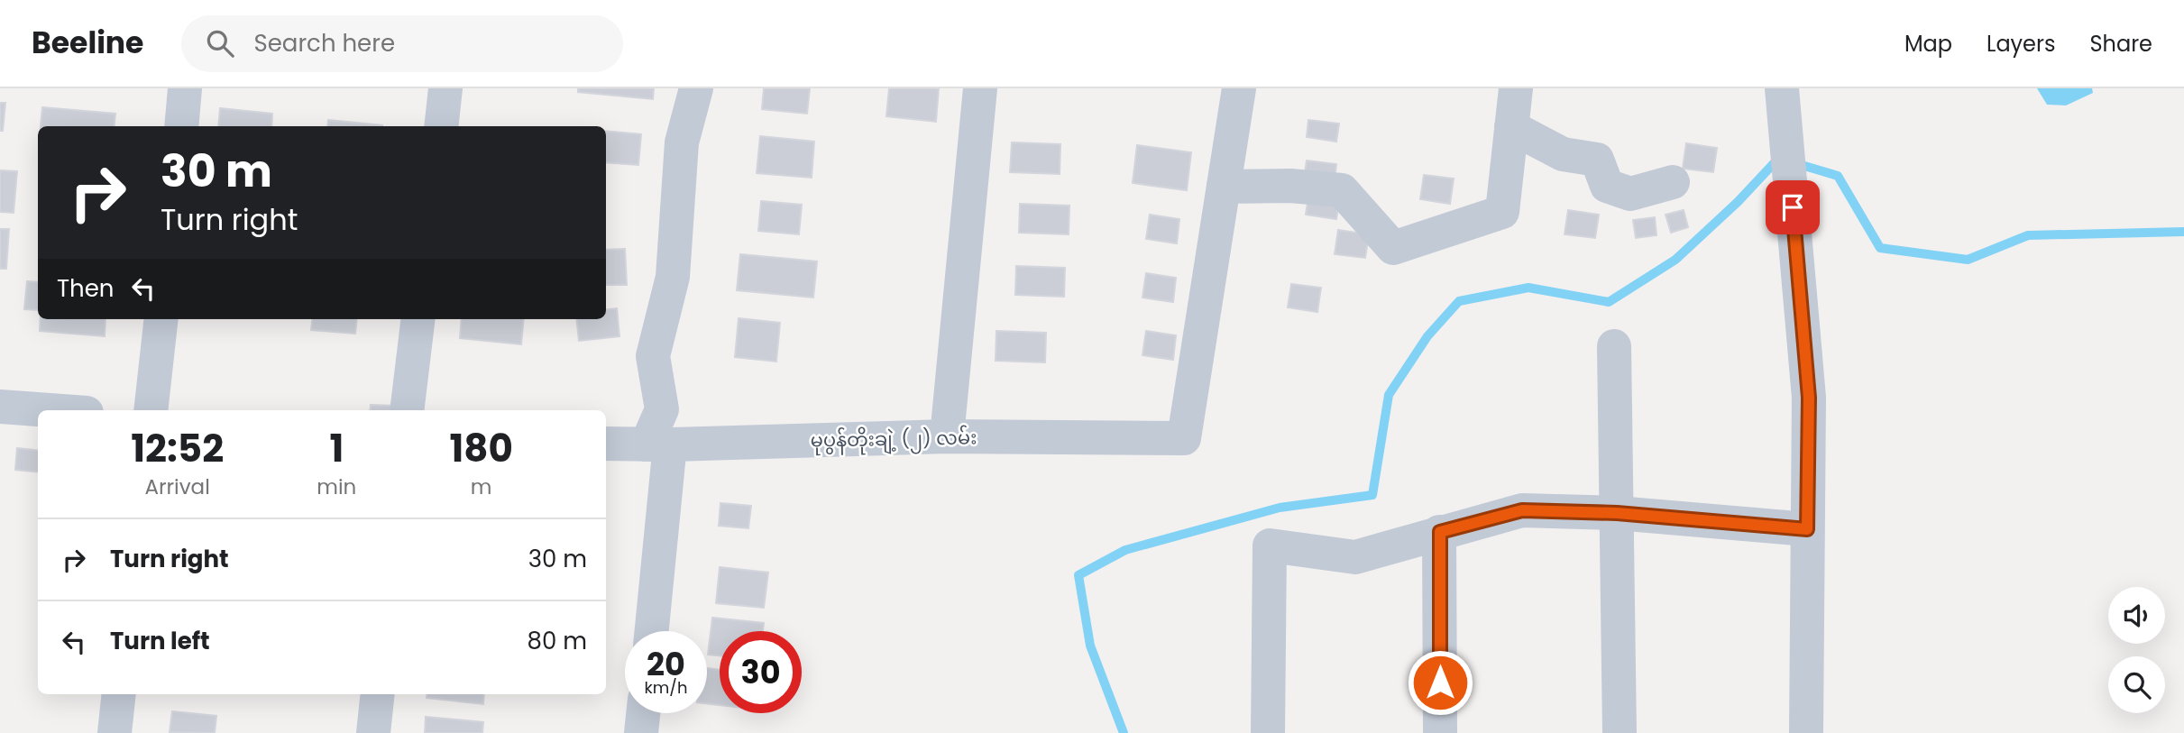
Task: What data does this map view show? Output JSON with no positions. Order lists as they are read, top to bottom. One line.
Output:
{"streets":{"street":["မုပွန်တိုးချဲ့ (၂) လမ်း"]},"page":{"header":"Beeline","search":"Search here","nav":["Map","Layers","Share"],"turn":["30 m","Turn right"],"then":"Then","eta":["12:52","Arrival","1","min","180","m"],"list":[{"name":"Turn right","value":"30 m"},{"name":"Turn left","value":"80 m"}],"speed":"20 km/h","limit":"30"}}
